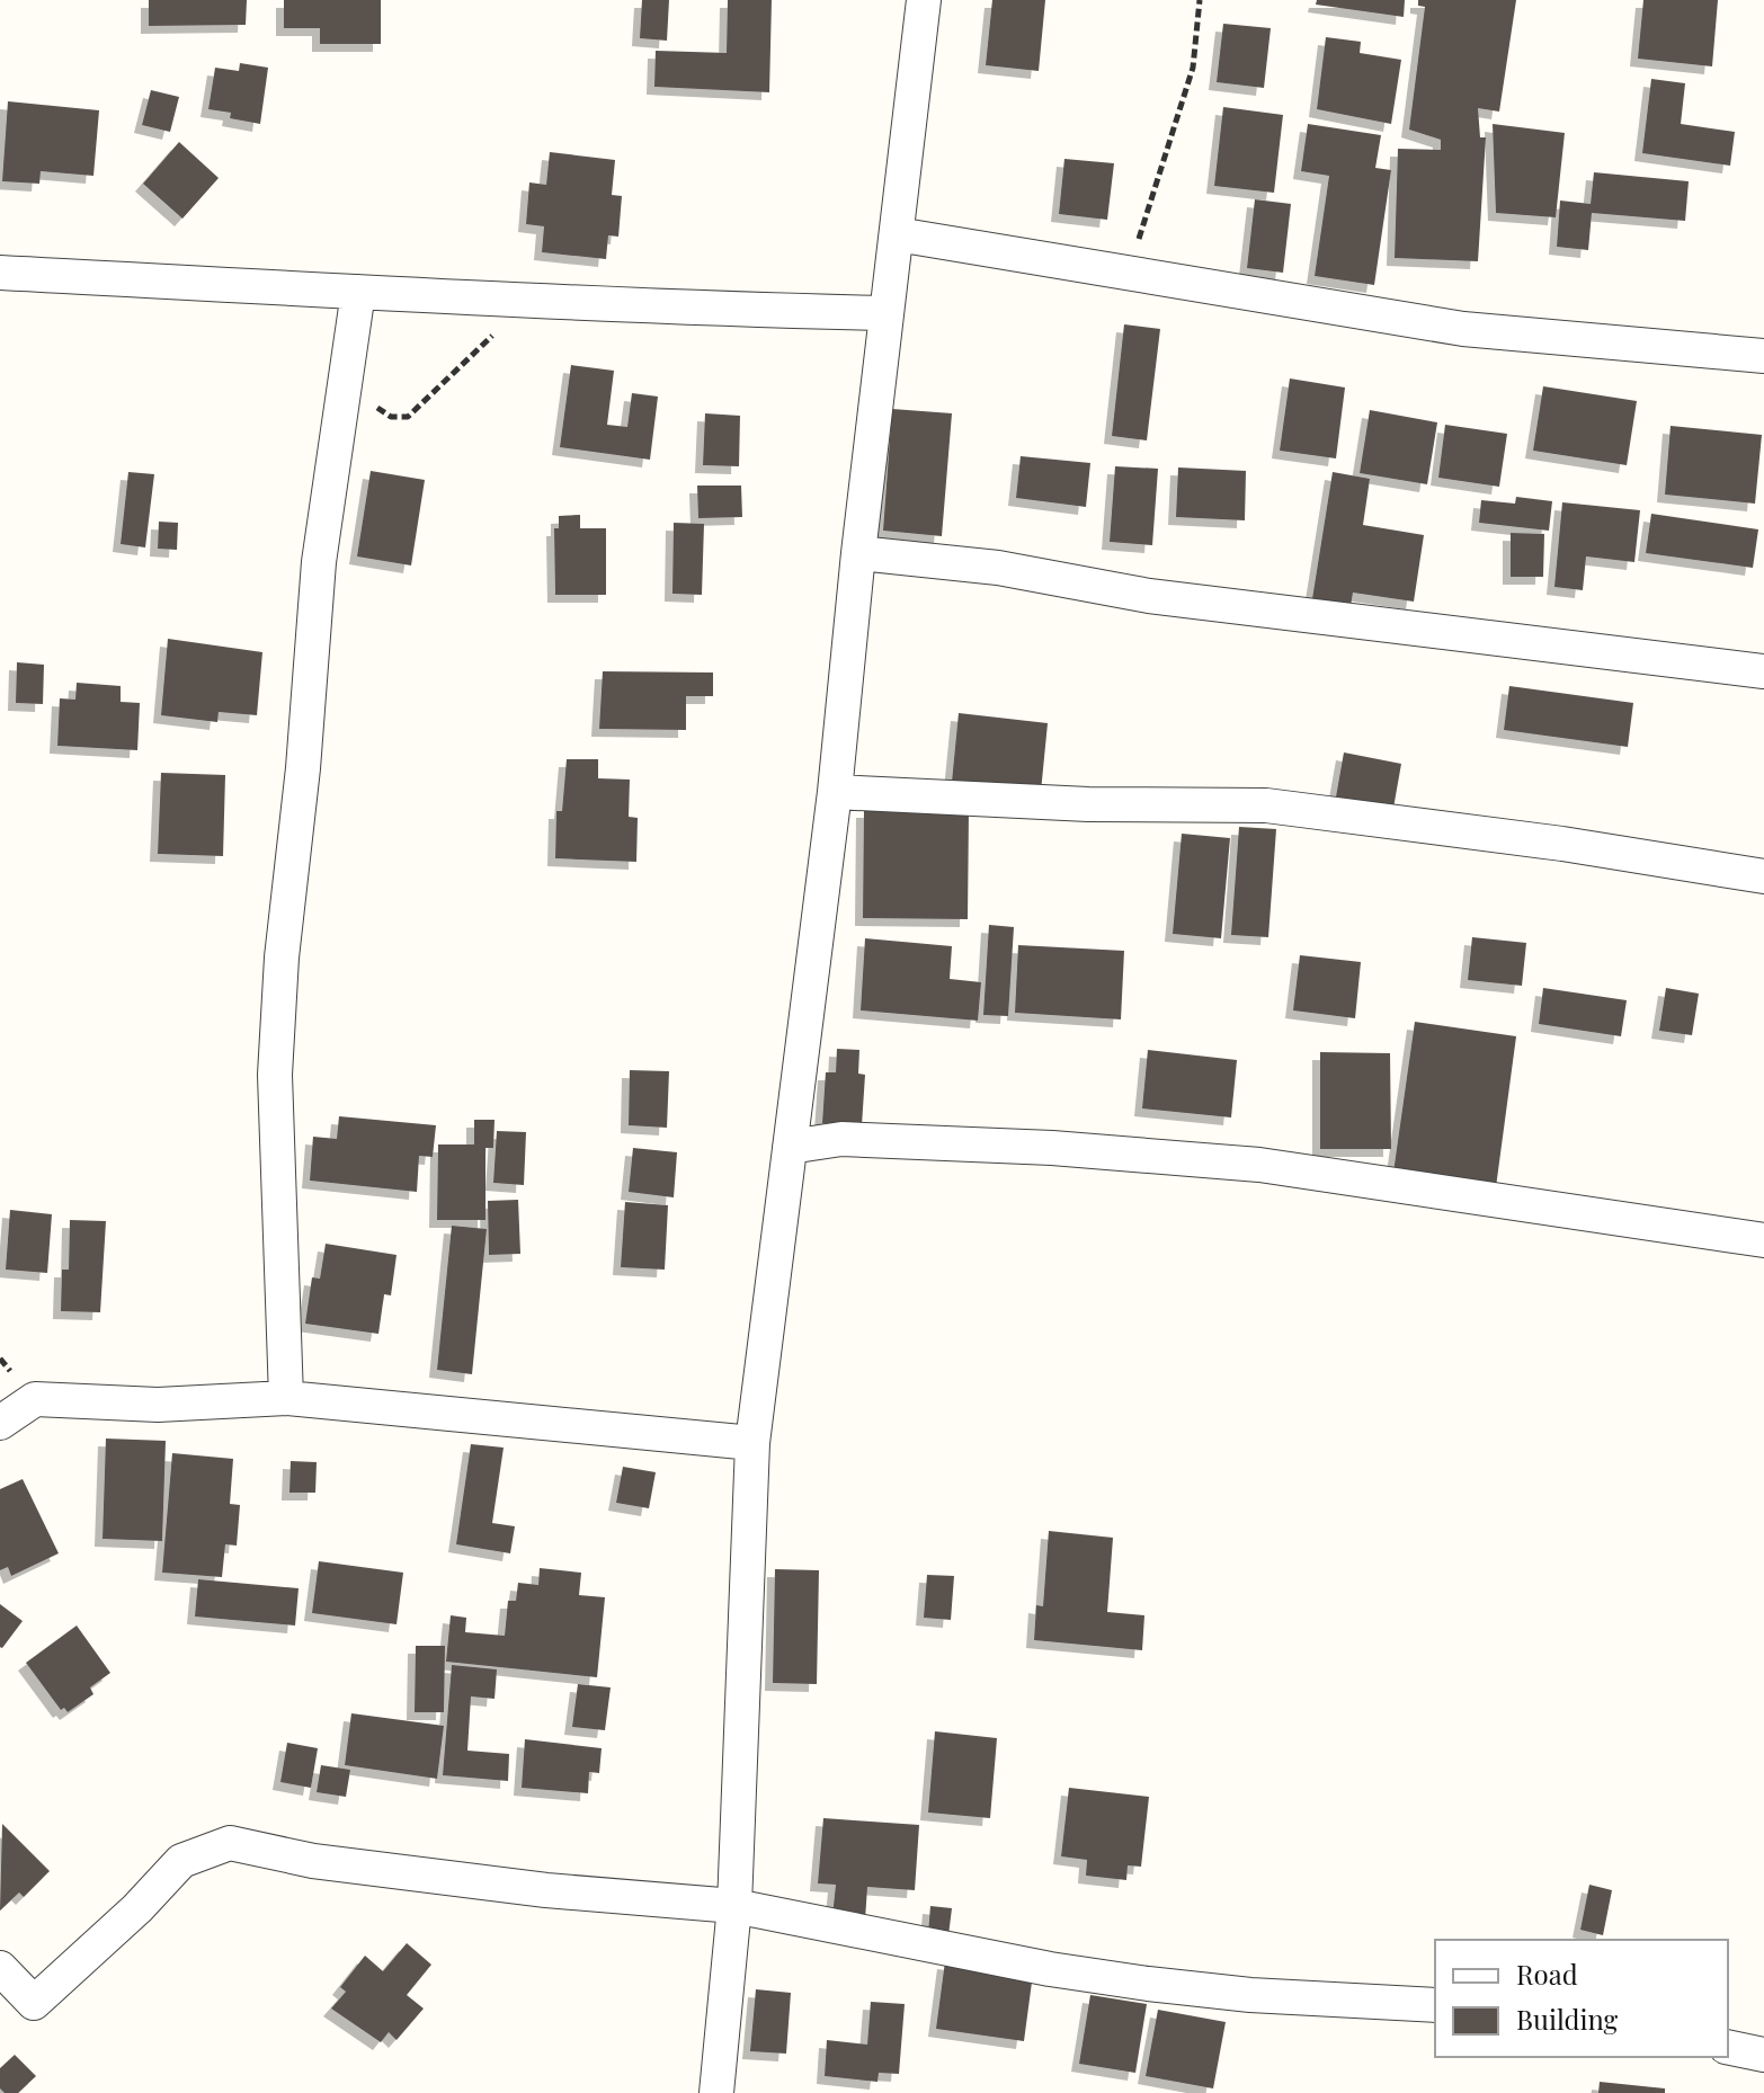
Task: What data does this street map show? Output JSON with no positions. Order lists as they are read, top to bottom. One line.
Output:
{"legend":["Road","Building"]}
